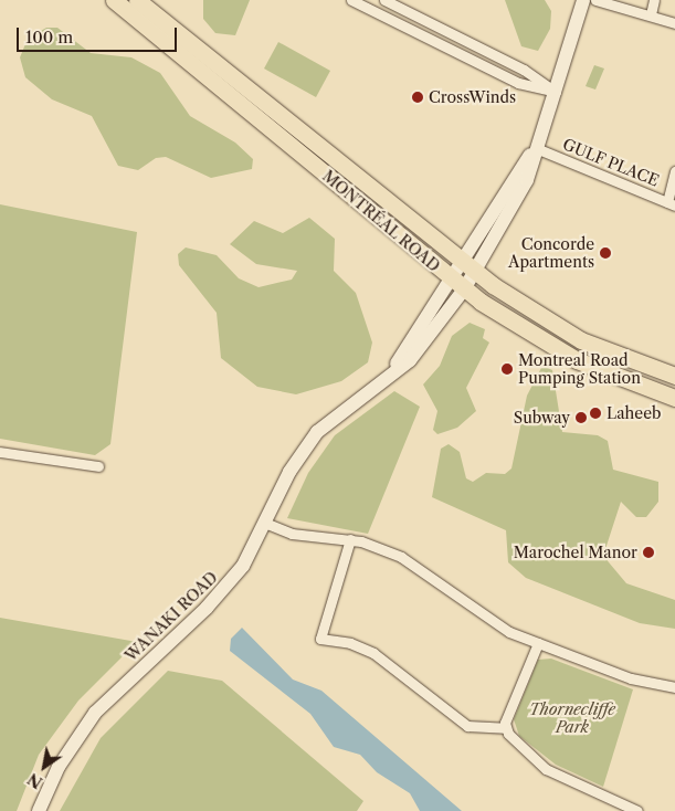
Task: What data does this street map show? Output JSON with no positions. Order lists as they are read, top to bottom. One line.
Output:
{"streets":{"main road":["MONTRÉAL ROAD"],"street":["GULF PLACE","WANAKI ROAD"]},"crossings":[["GULF PLACE","WANAKI ROAD"],["MONTRÉAL ROAD","WANAKI ROAD"]],"parks":["Thornecliffe Park"],"places":["CrossWinds","Concorde Apartments","Montreal Road Pumping Station","Laheeb","Subway","Marochel Manor"],"scale_bar":"100 m","north":"bottom left"}
